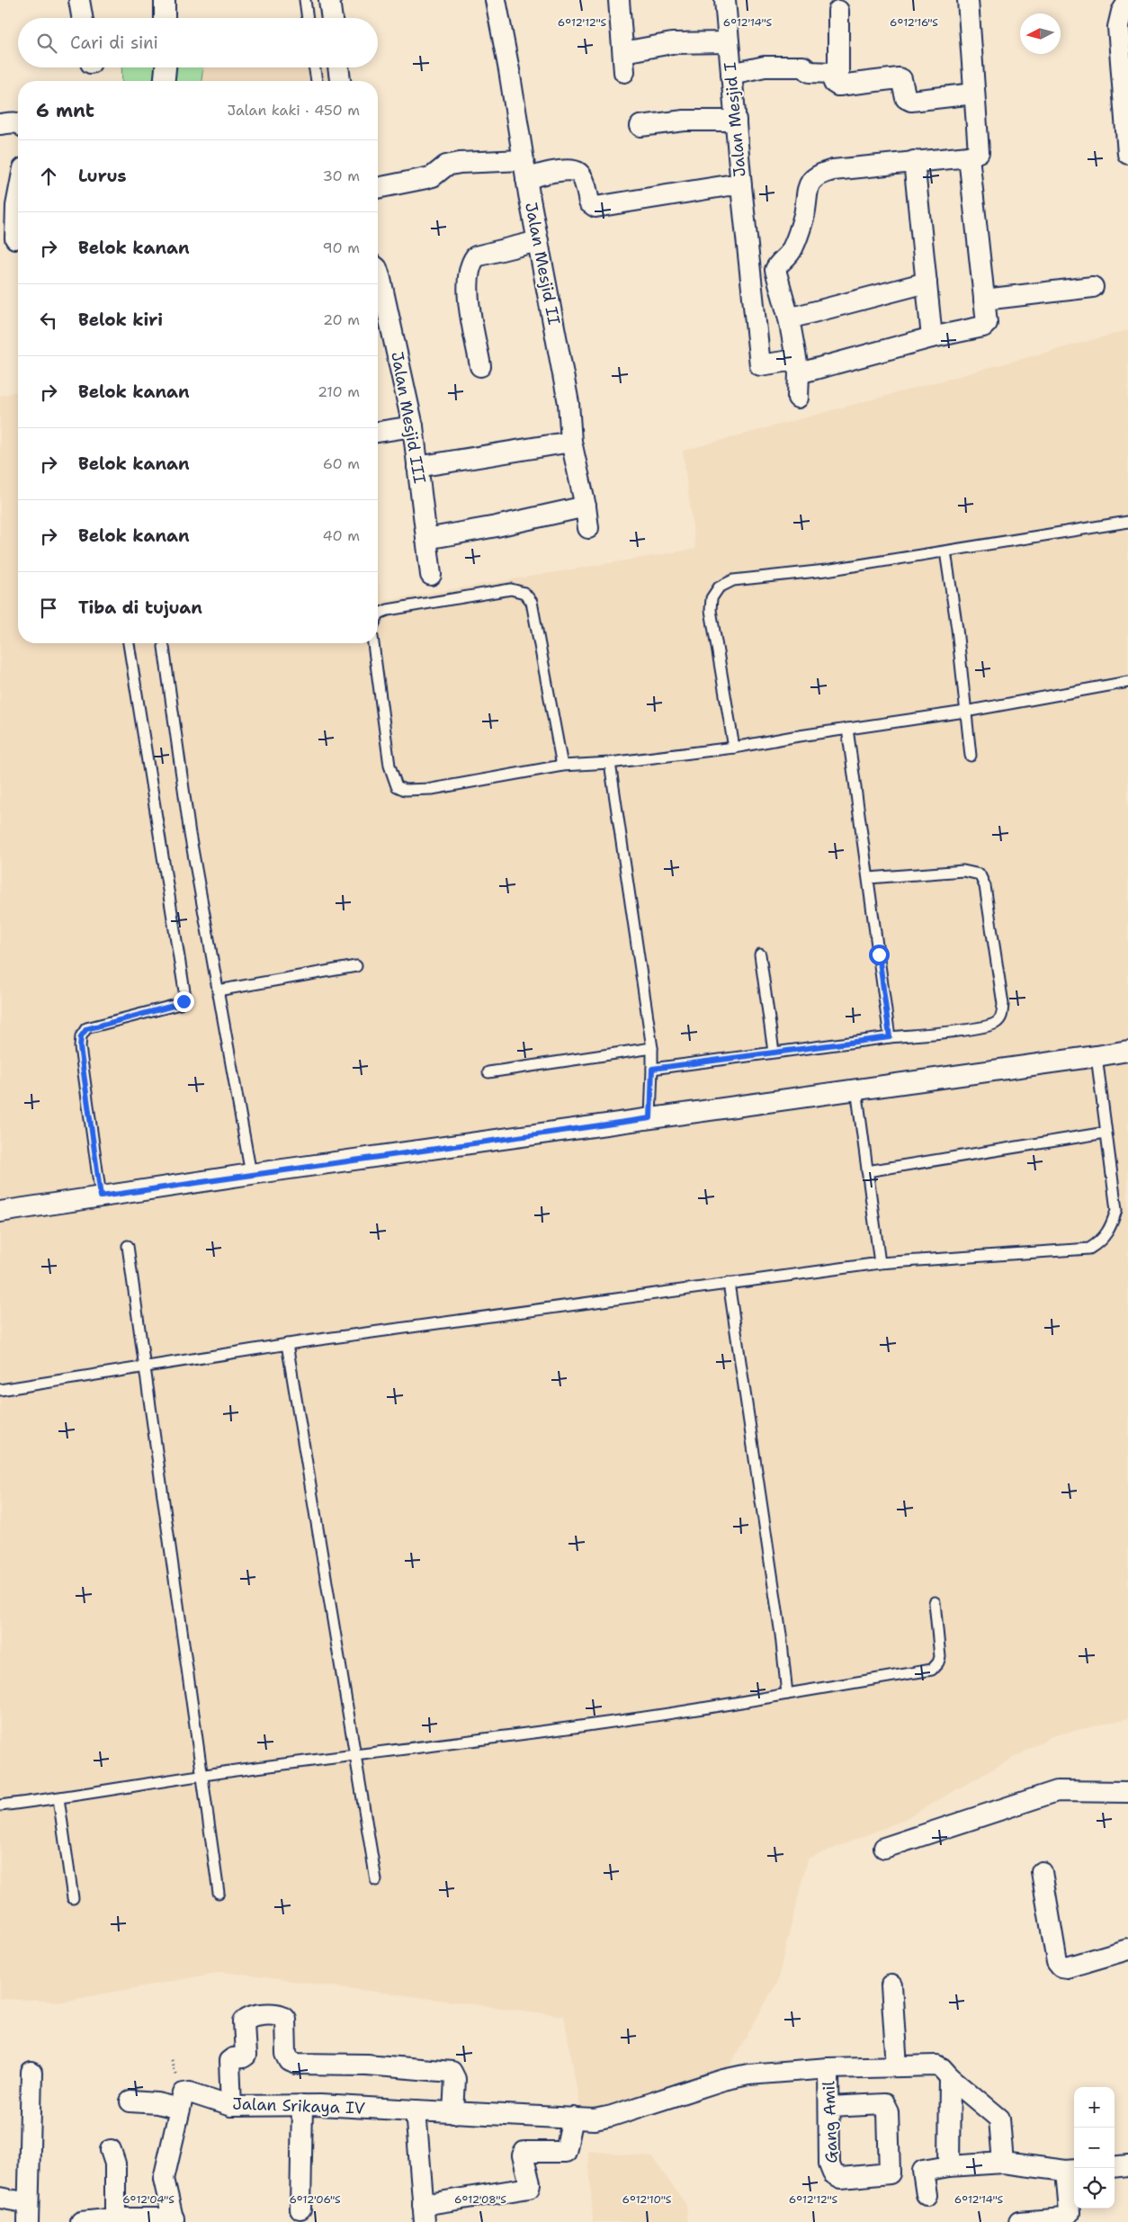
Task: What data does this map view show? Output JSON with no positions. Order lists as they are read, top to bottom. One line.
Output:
{"streets":{"street":["Jalan Mesjid I","Jalan Mesjid II","Jalan Mesjid III","Jalan Srikaya IV","Gang Amil"]},"crossings":[["Jalan Mesjid I","Jalan Mesjid II"],["Jalan Srikaya IV","Gang Amil"]],"north":"left","page":{"search":"Cari di sini","heading":["6 mnt","Jalan kaki · 450 m"],"list":[["Lurus","30 m"],["Belok kanan","90 m"],["Belok kiri","20 m"],["Belok kanan","210 m"],["Belok kanan","60 m"],["Belok kanan","40 m"],"Tiba di tujuan"],"map_buttons":["+","−"]},"coordinates":["6°12'12\"S","6°12'14\"S","6°12'16\"S","6°12'04\"S","6°12'06\"S","6°12'08\"S","6°12'10\"S"]}
